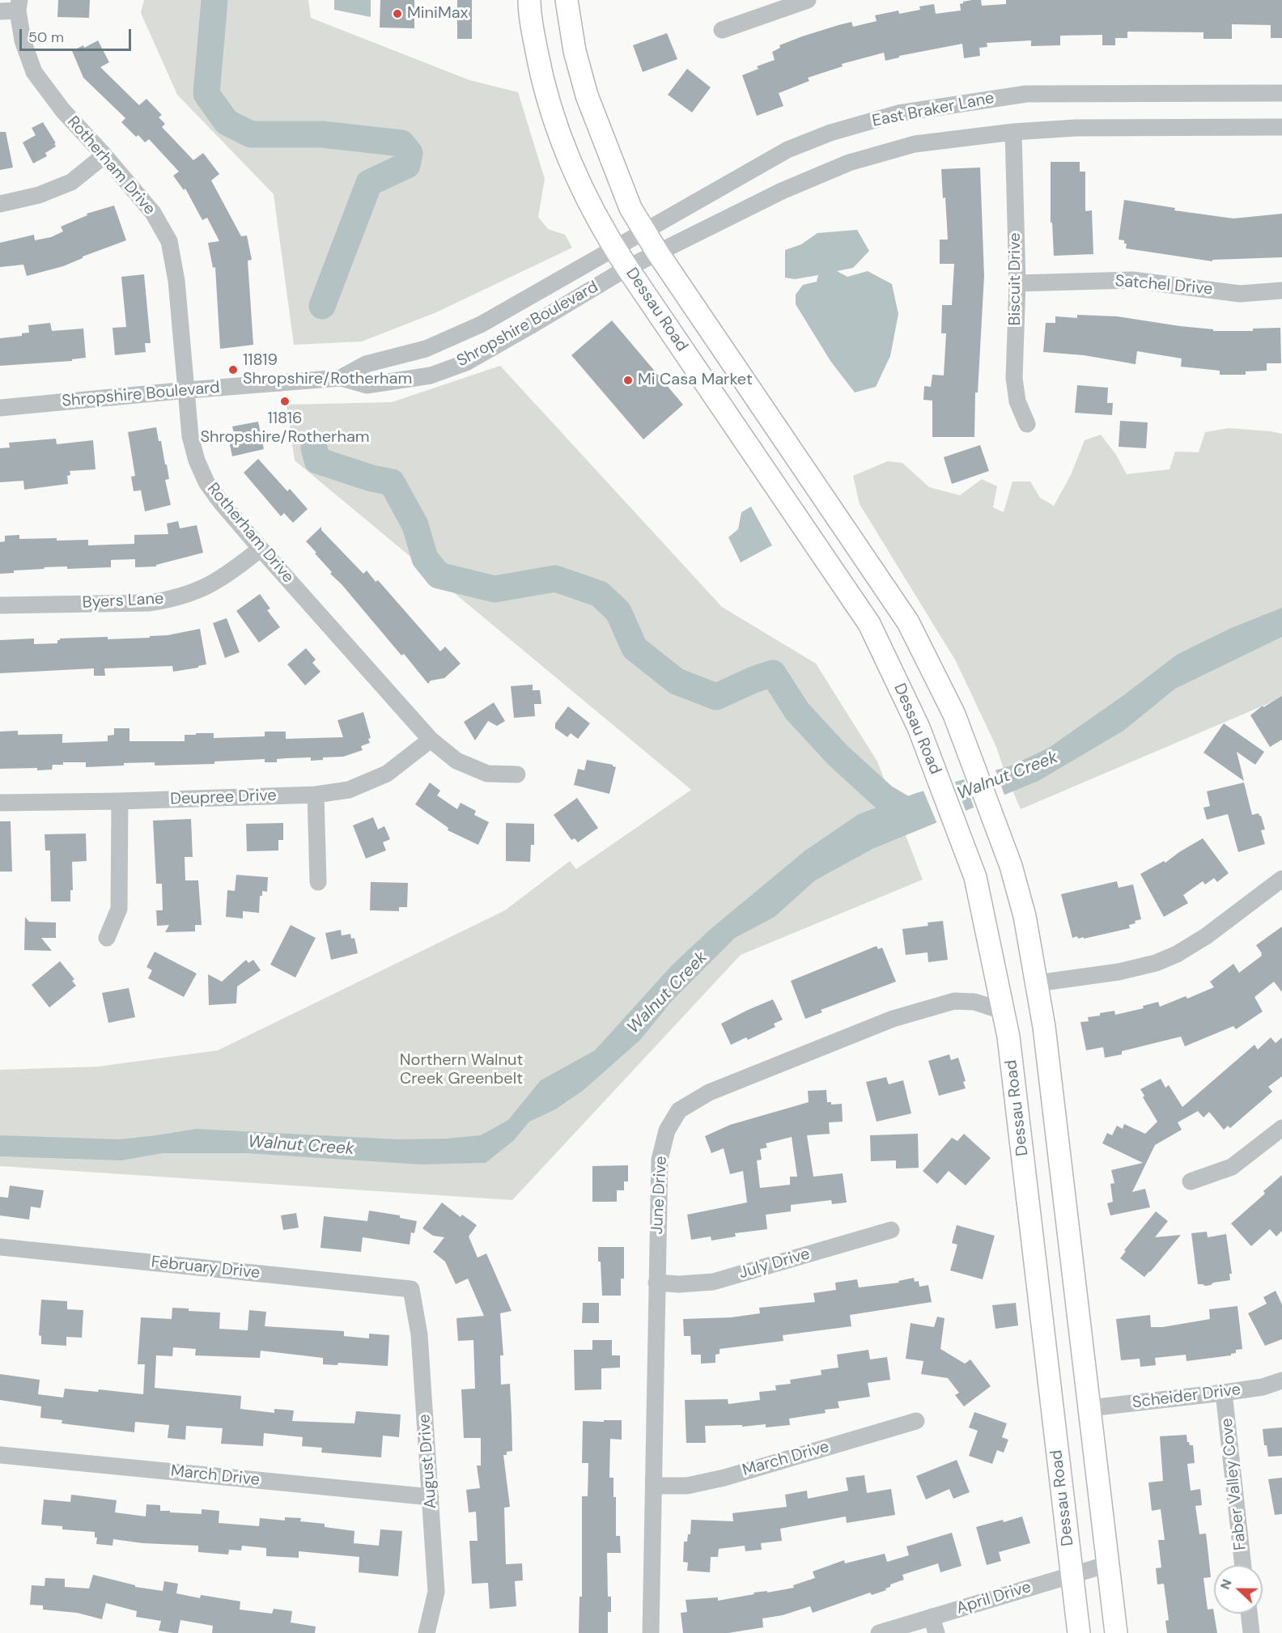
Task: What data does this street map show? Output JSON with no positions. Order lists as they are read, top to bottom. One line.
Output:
{"streets":{"main road":["Dessau Road"],"street":["East Braker Lane","Rotherham Drive","Biscuit Drive","Satchel Drive","Shropshire Boulevard","Byers Lane","Deupree Drive","June Drive","July Drive","February Drive","Scheider Drive","March Drive","August Drive","Faber Valley Cove","April Drive"]},"crossings":[["East Braker Lane","Biscuit Drive"],["East Braker Lane","Dessau Road"],["East Braker Lane","Shropshire Boulevard"],["Rotherham Drive","Shropshire Boulevard"],["Rotherham Drive","Byers Lane"],["Rotherham Drive","Deupree Drive"],["Biscuit Drive","Satchel Drive"],["Dessau Road","Shropshire Boulevard"],["Dessau Road","June Drive"],["Dessau Road","Scheider Drive"],["Dessau Road","April Drive"],["June Drive","July Drive"],["June Drive","March Drive"],["February Drive","August Drive"],["Scheider Drive","Faber Valley Cove"],["March Drive","August Drive"]],"water":["Walnut Creek"],"parks":["Northern Walnut Creek Greenbelt"],"places":["MiniMax","11819 Shropshire/Rotherham","Mi Casa Market","11816 Shropshire/Rotherham"],"scale_bar":"50 m","north":"left"}
